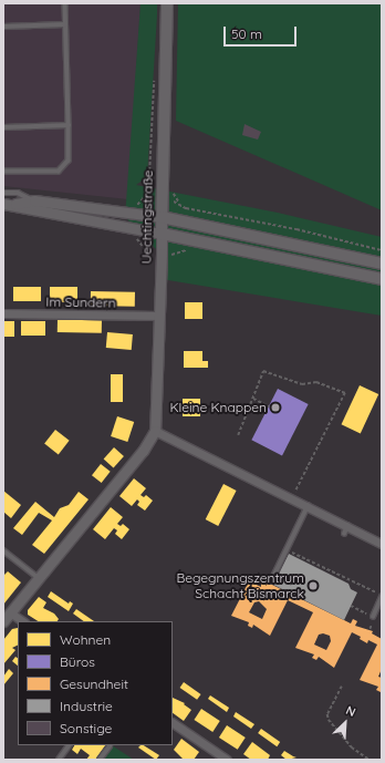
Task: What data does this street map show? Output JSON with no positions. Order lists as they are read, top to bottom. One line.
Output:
{"streets":{"main road":["Uechtingstraße"],"street":["Im Sundern"]},"crossings":[["Uechtingstraße","Im Sundern"]],"places":["Kleine Knappen","Begegnungszentrum Schacht Bismarck"],"legend":["Wohnen","Büros","Gesundheit","Industrie","Sonstige"],"scale_bar":"50 m","north":"top right"}
